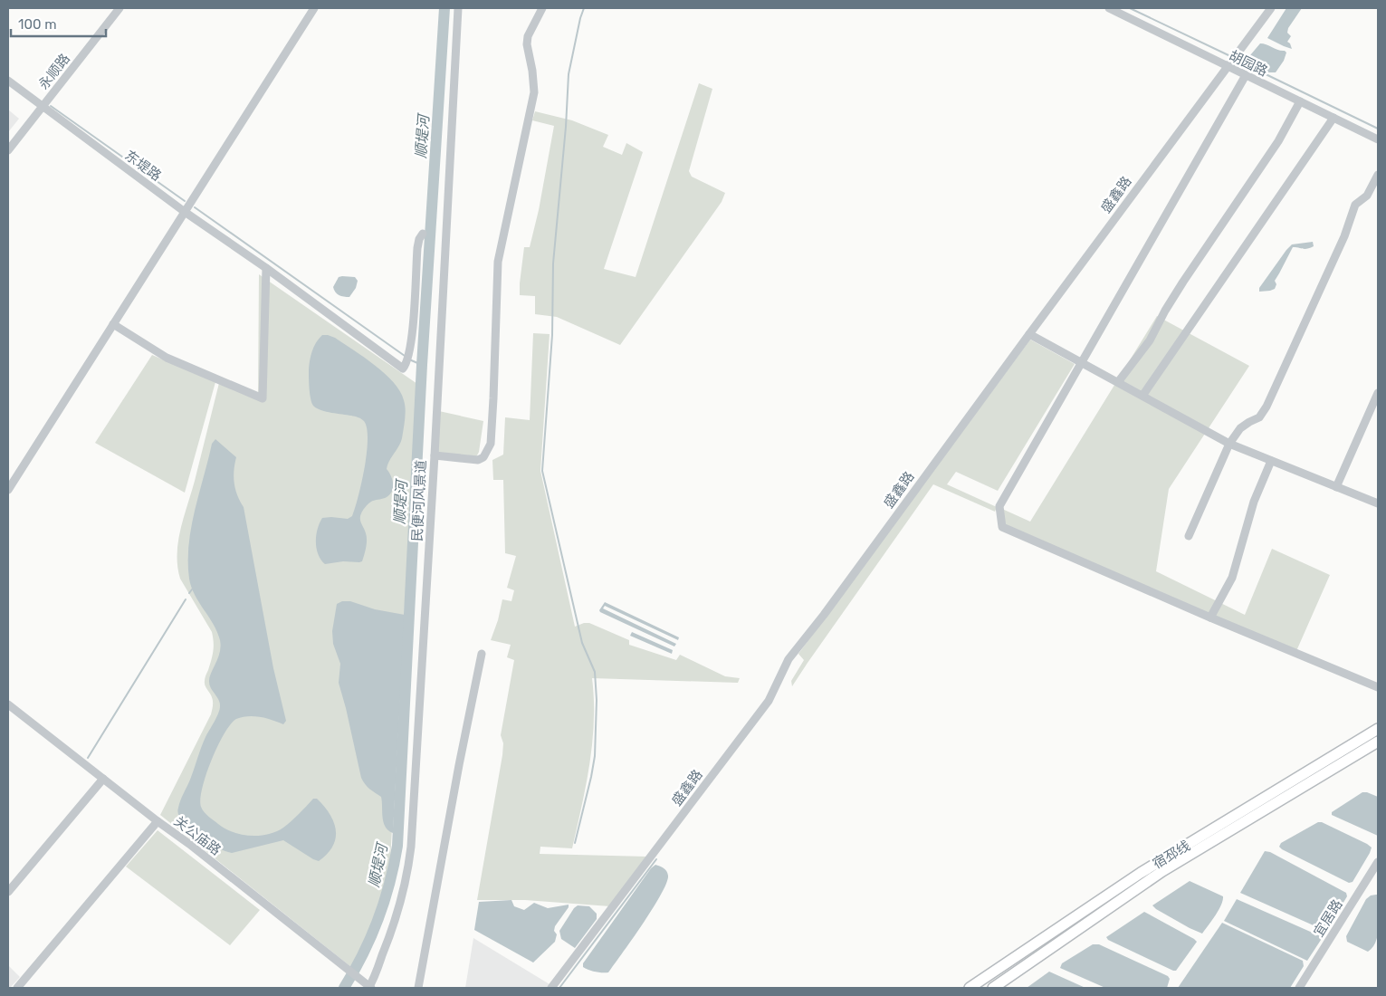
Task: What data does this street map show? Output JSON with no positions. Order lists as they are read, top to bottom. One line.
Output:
{"streets":{"main road":["宿邳线"],"street":["胡园路","永顺路","东堤路","盛鑫路","民便河风景道","关公庙路","宜居路"]},"crossings":[["胡园路","盛鑫路"],["永顺路","东堤路"],["民便河风景道","关公庙路"]],"water":["顺堤河"],"scale_bar":"100 m"}
